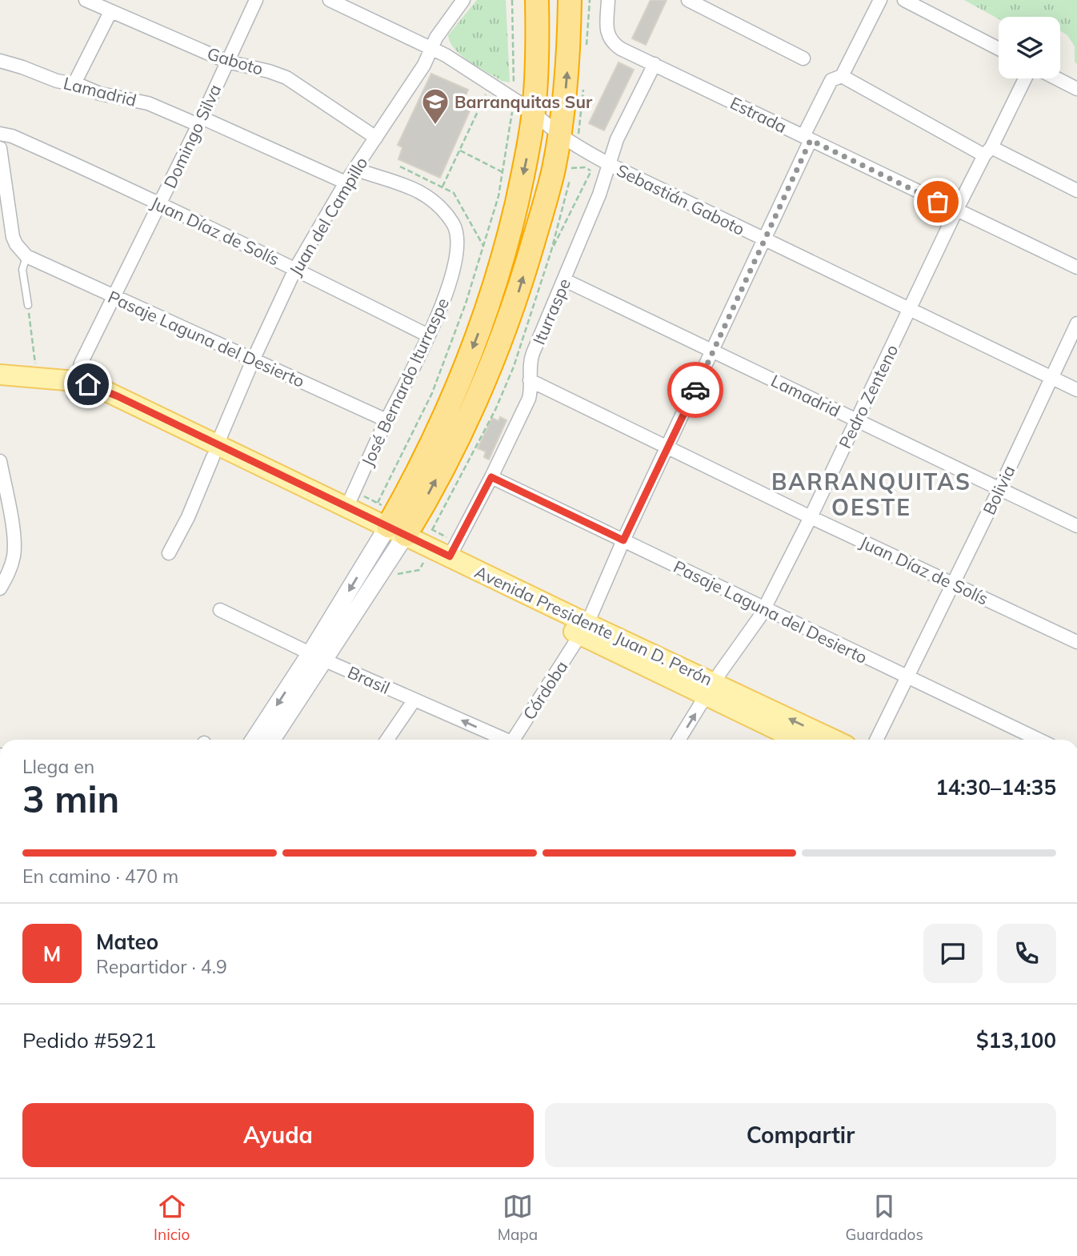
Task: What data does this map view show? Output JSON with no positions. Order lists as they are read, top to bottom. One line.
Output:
{"streets":{"main road":["Avenida Presidente Juan D. Perón"],"street":["Gaboto","Lamadrid","Estrada","Domingo Silva","Sebastián Gaboto","Juan del Campillo","Juan Díaz de Solís","Iturraspe","Pasaje Laguna del Desierto","José Bernardo Iturraspe","Pedro Zenteno","Bolivia","Brasil","Córdoba"]},"crossings":[["Gaboto","Domingo Silva"],["Gaboto","Juan del Campillo"],["Lamadrid","Domingo Silva"],["Lamadrid","Juan del Campillo"],["Lamadrid","Iturraspe"],["Lamadrid","Pedro Zenteno"],["Lamadrid","Bolivia"],["Lamadrid","Córdoba"],["Estrada","Iturraspe"],["Estrada","Pedro Zenteno"],["Estrada","Córdoba"],["Domingo Silva","Juan Díaz de Solís"],["Domingo Silva","Pasaje Laguna del Desierto"],["Domingo Silva","Avenida Presidente Juan D. Perón"],["Sebastián Gaboto","Juan del Campillo"],["Sebastián Gaboto","Iturraspe"],["Sebastián Gaboto","Pedro Zenteno"],["Sebastián Gaboto","Bolivia"],["Sebastián Gaboto","Córdoba"],["Juan del Campillo","Juan Díaz de Solís"],["Juan del Campillo","Pasaje Laguna del Desierto"],["Juan del Campillo","José Bernardo Iturraspe"],["Juan del Campillo","Avenida Presidente Juan D. Perón"],["Juan Díaz de Solís","Iturraspe"],["Juan Díaz de Solís","José Bernardo Iturraspe"],["Juan Díaz de Solís","Pedro Zenteno"],["Juan Díaz de Solís","Bolivia"],["Juan Díaz de Solís","Córdoba"],["Iturraspe","Pasaje Laguna del Desierto"],["Iturraspe","Avenida Presidente Juan D. Perón"],["Pasaje Laguna del Desierto","José Bernardo Iturraspe"],["Pasaje Laguna del Desierto","Pedro Zenteno"],["Pasaje Laguna del Desierto","Bolivia"],["Pasaje Laguna del Desierto","Córdoba"],["José Bernardo Iturraspe","Avenida Presidente Juan D. Perón"],["Pedro Zenteno","Avenida Presidente Juan D. Perón"],["Avenida Presidente Juan D. Perón","Córdoba"]],"districts":["BARRANQUITAS OESTE"],"places":{"school or university":["Barranquitas Sur"]},"page":{"heading":["3 min","Llega en","14:30–14:35"],"panel":["Mateo","Repartidor · 4.9","Pedido #5921","$13,100"],"bar":"En camino · 470 m","round":"M","buttons":["Ayuda","Compartir"],"tabs":["Inicio","Mapa","Guardados"]}}
